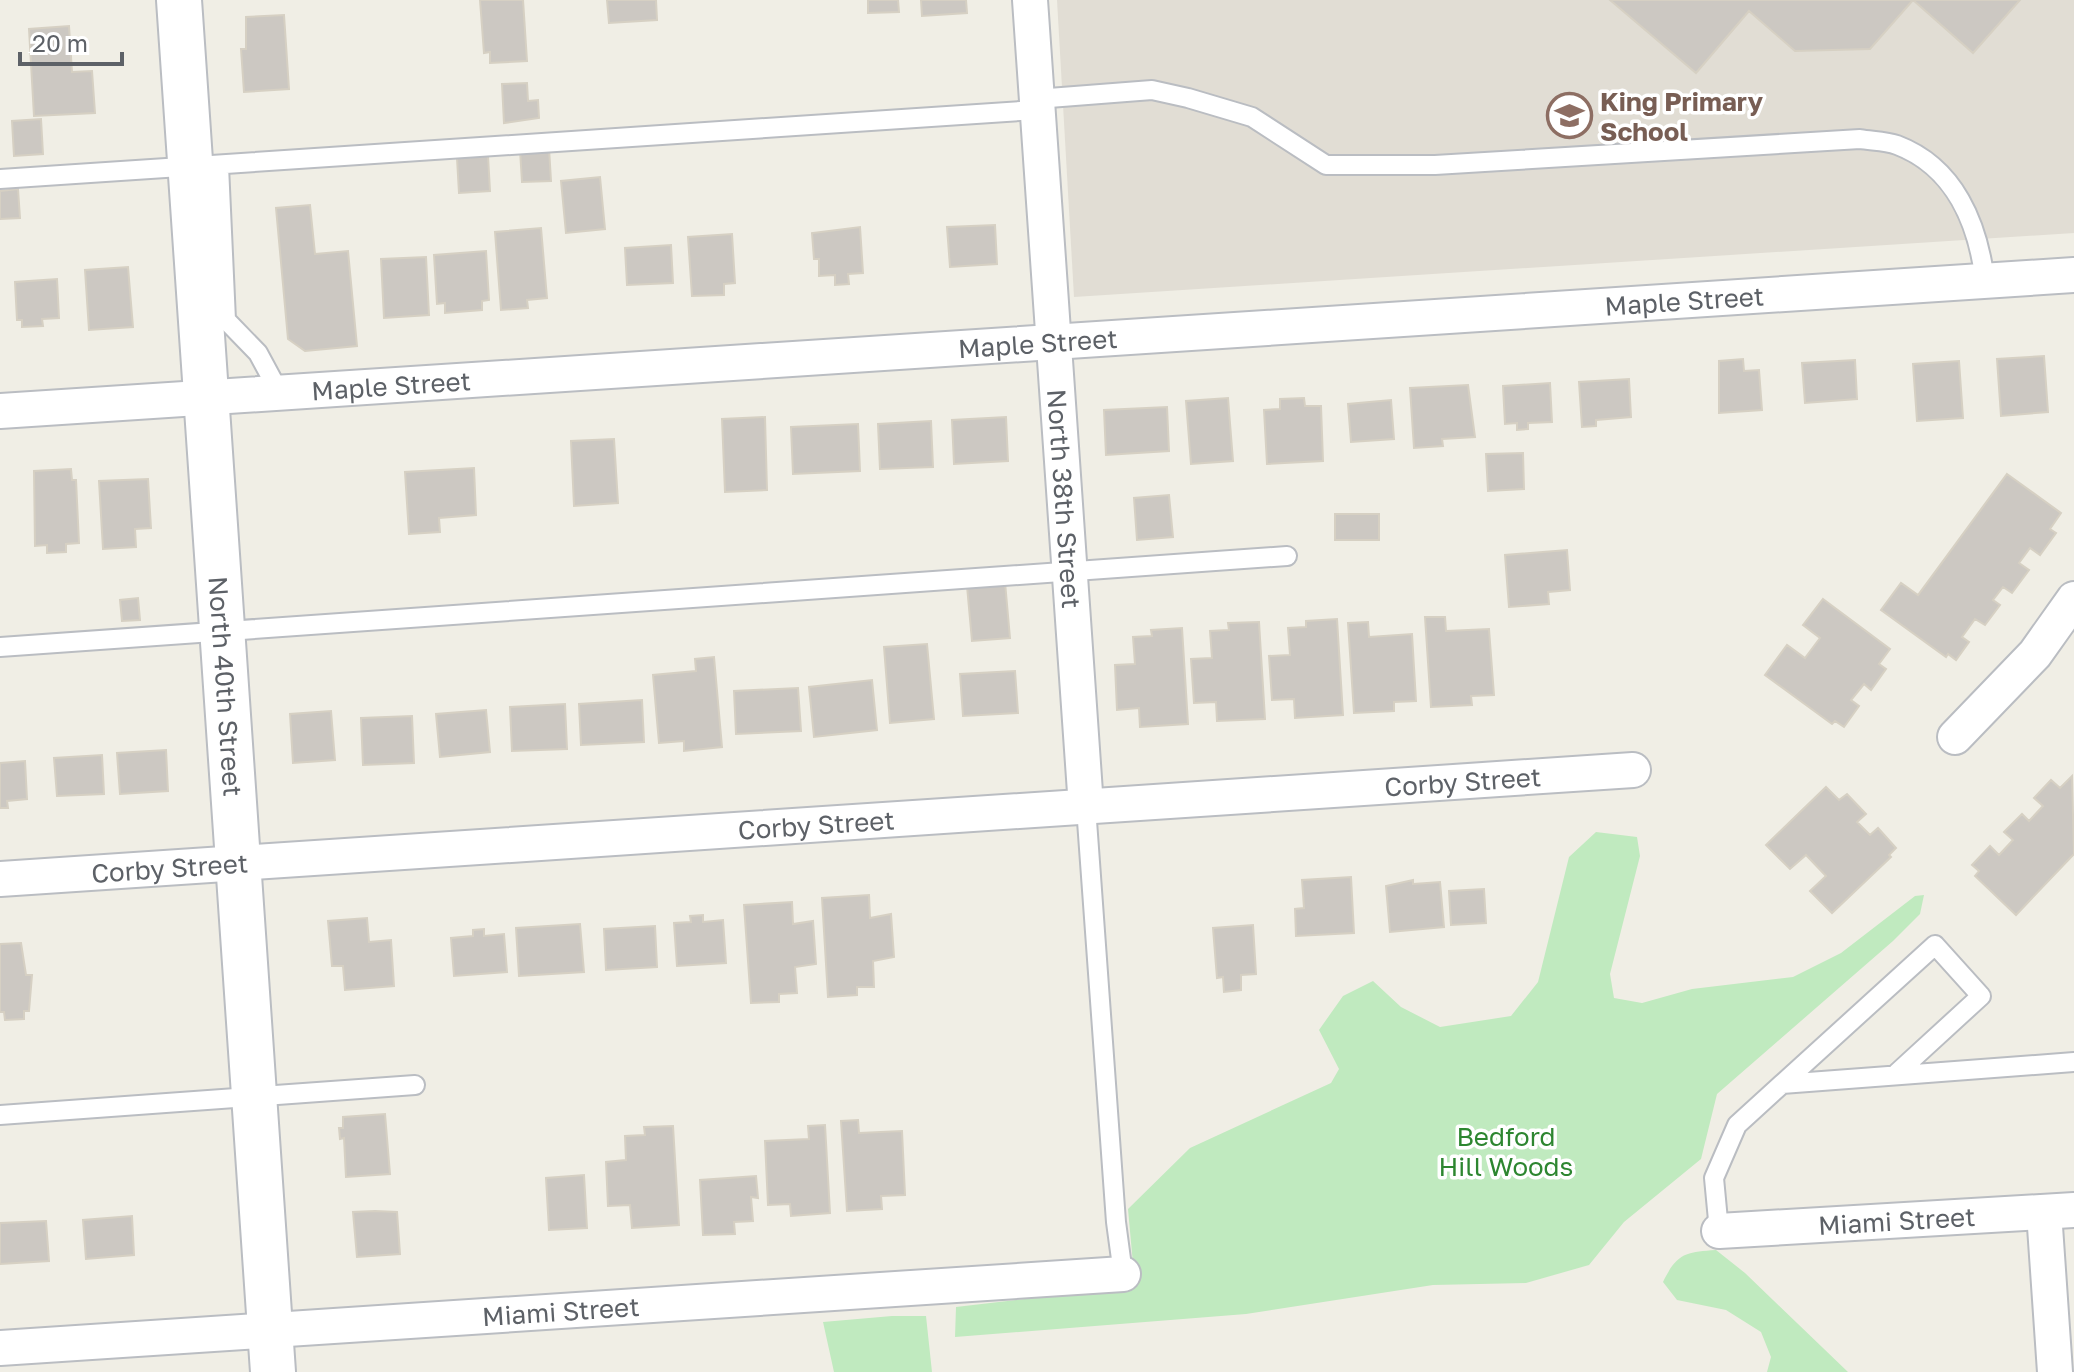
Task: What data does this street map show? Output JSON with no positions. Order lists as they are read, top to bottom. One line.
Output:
{"streets":{"street":["Maple Street","North 38th Street","North 40th Street","Corby Street","Miami Street"]},"crossings":[["Maple Street","North 38th Street"],["Maple Street","North 40th Street"],["North 38th Street","Corby Street"],["North 40th Street","Corby Street"],["North 40th Street","Miami Street"]],"parks":["Bedford Hill Woods"],"places":{"school or university":["King Primary School"]},"scale_bar":"20 m"}
